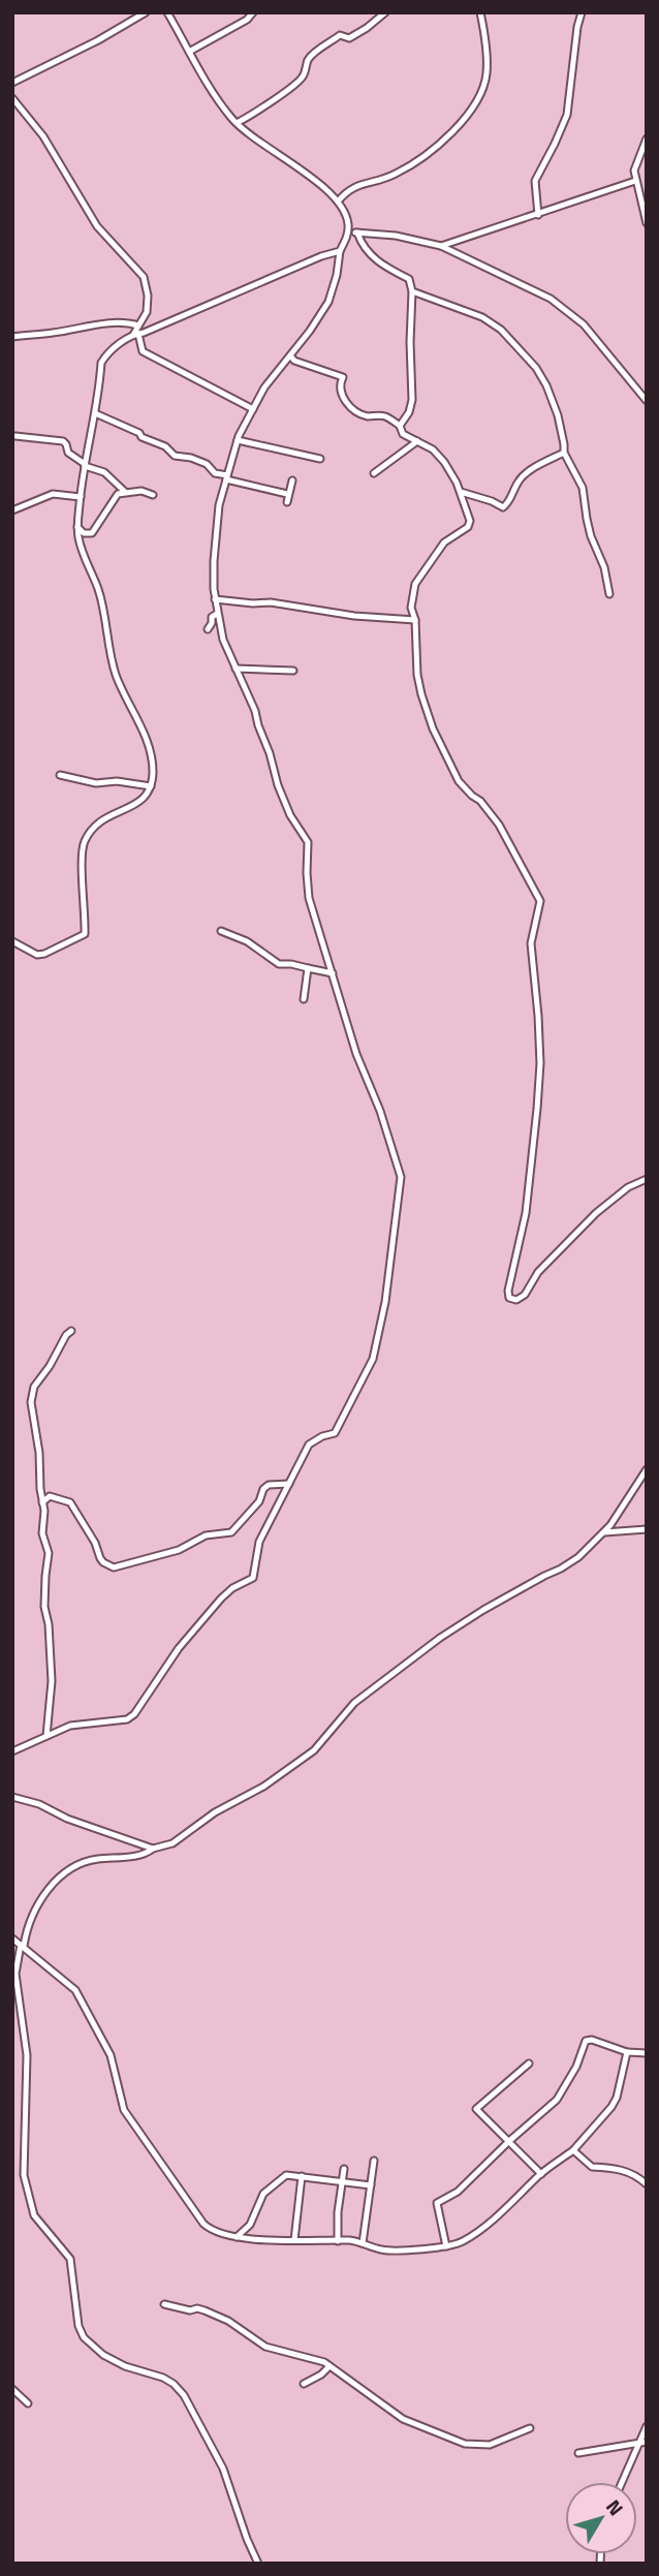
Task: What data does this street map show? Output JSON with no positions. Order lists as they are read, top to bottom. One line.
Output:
{"north":"top right"}
